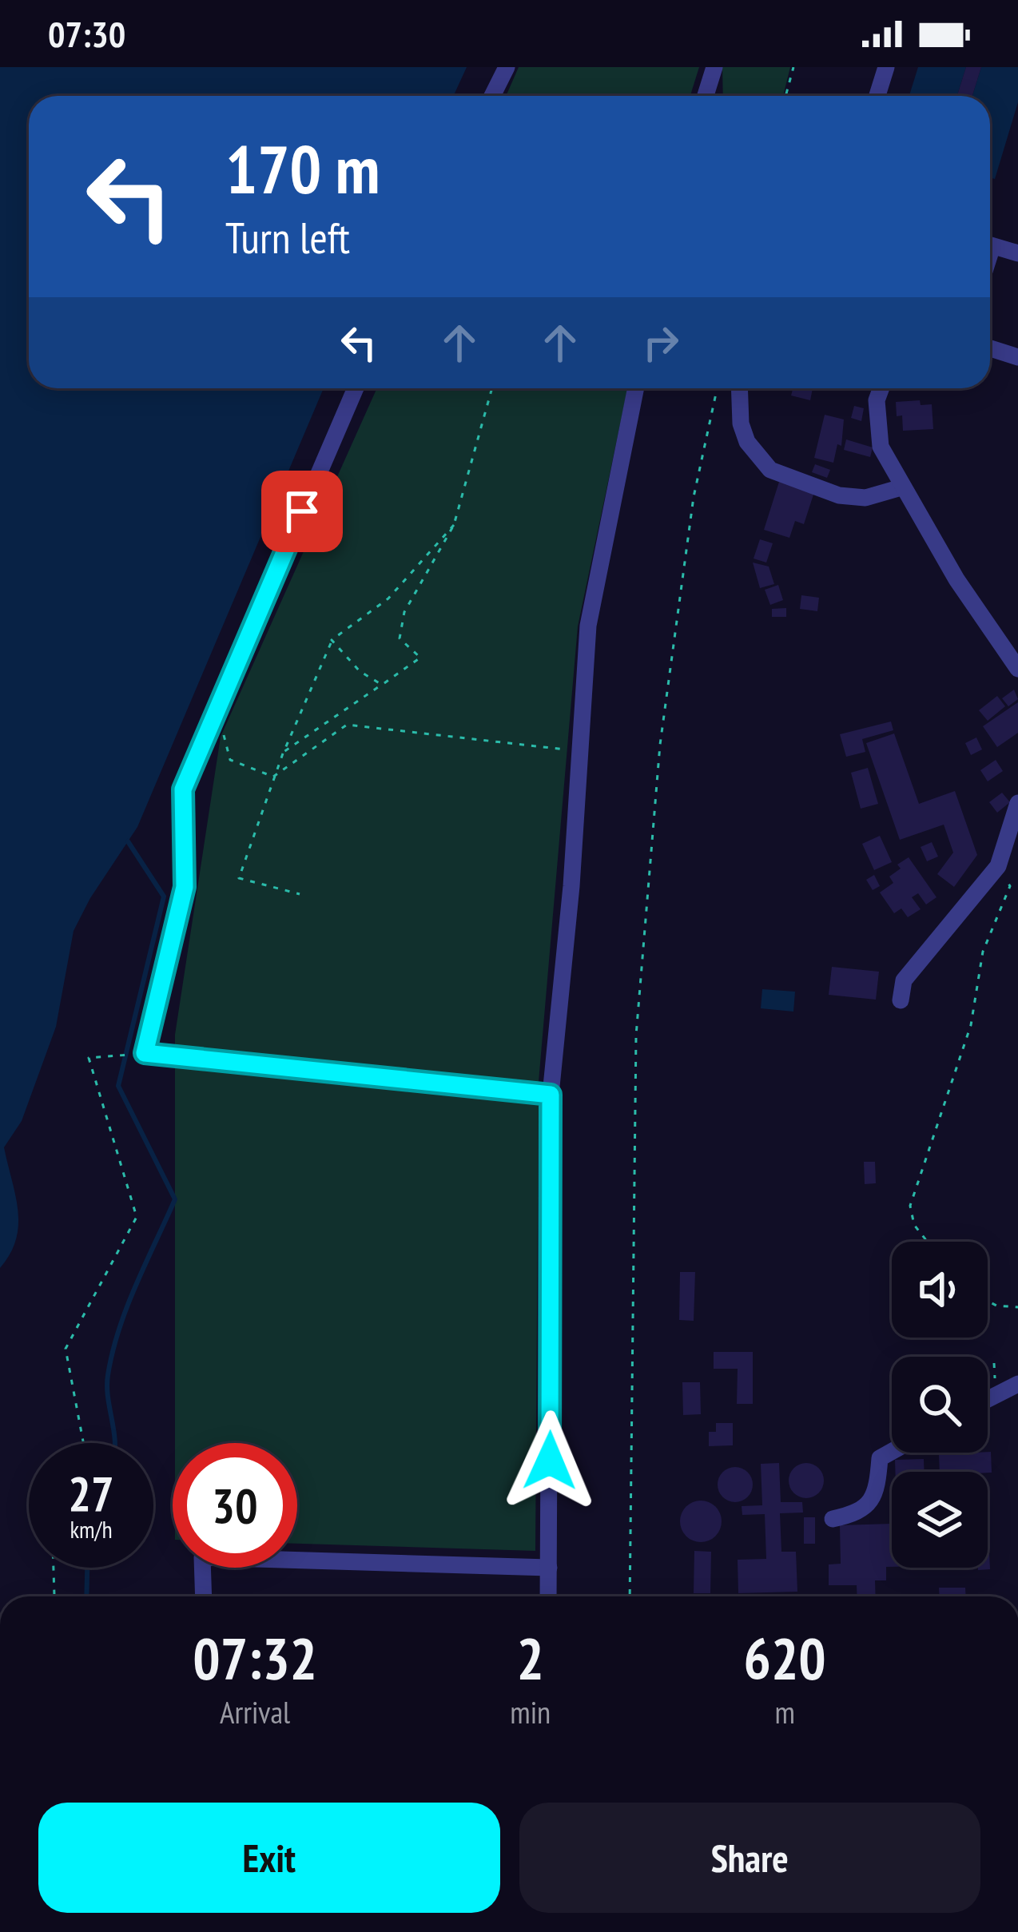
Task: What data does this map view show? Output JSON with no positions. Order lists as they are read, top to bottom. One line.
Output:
{"page":{"status":"07:30","turn":["170 m","Turn left"],"speed":"27 km/h","limit":"30","eta":["07:32","Arrival","2","min","620","m"],"buttons":["Exit","Share"]}}
